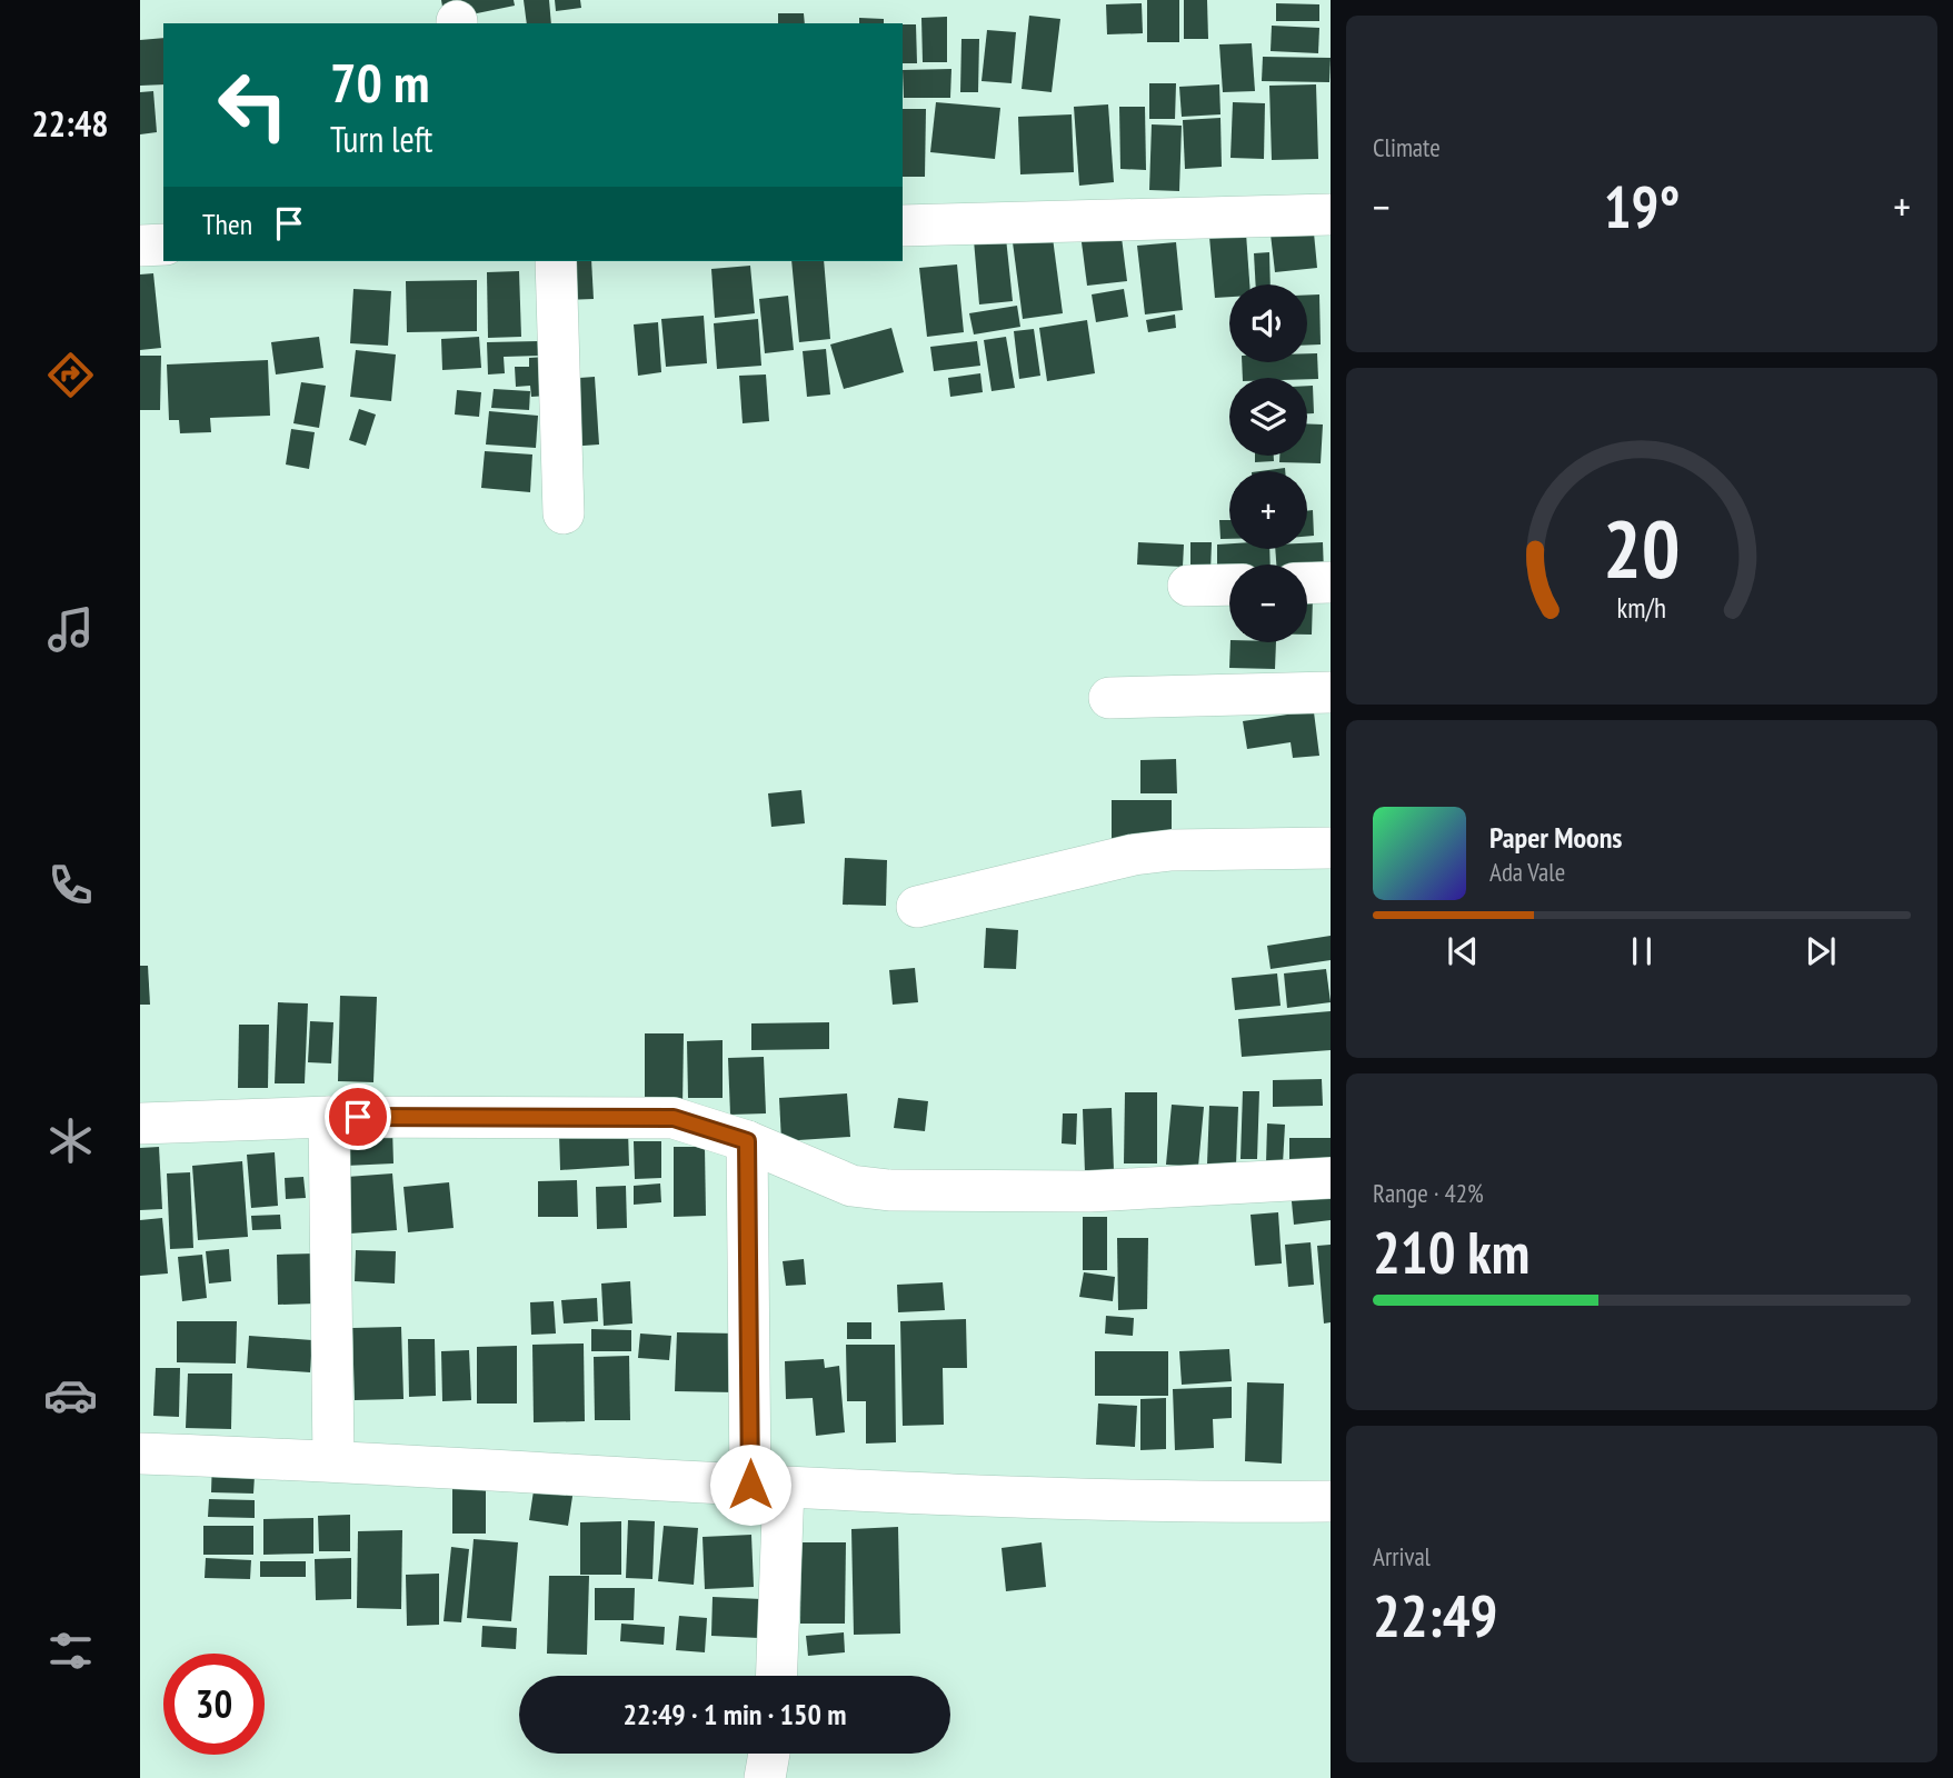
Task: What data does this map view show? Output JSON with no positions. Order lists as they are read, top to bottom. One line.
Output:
{"page":{"tabs":"22:48","tile":["Climate",["Range · 42%","210 km"],["Arrival","22:49"]],"turn":["70 m","Turn left"],"heat":["−","19°","+"],"then":"Then","map_buttons":["+","−"],"song":["Paper Moons","Ada Vale"],"limit":"30","trip":"22:49 · 1 min · 150 m","gauge":["20","km/h"]}}
